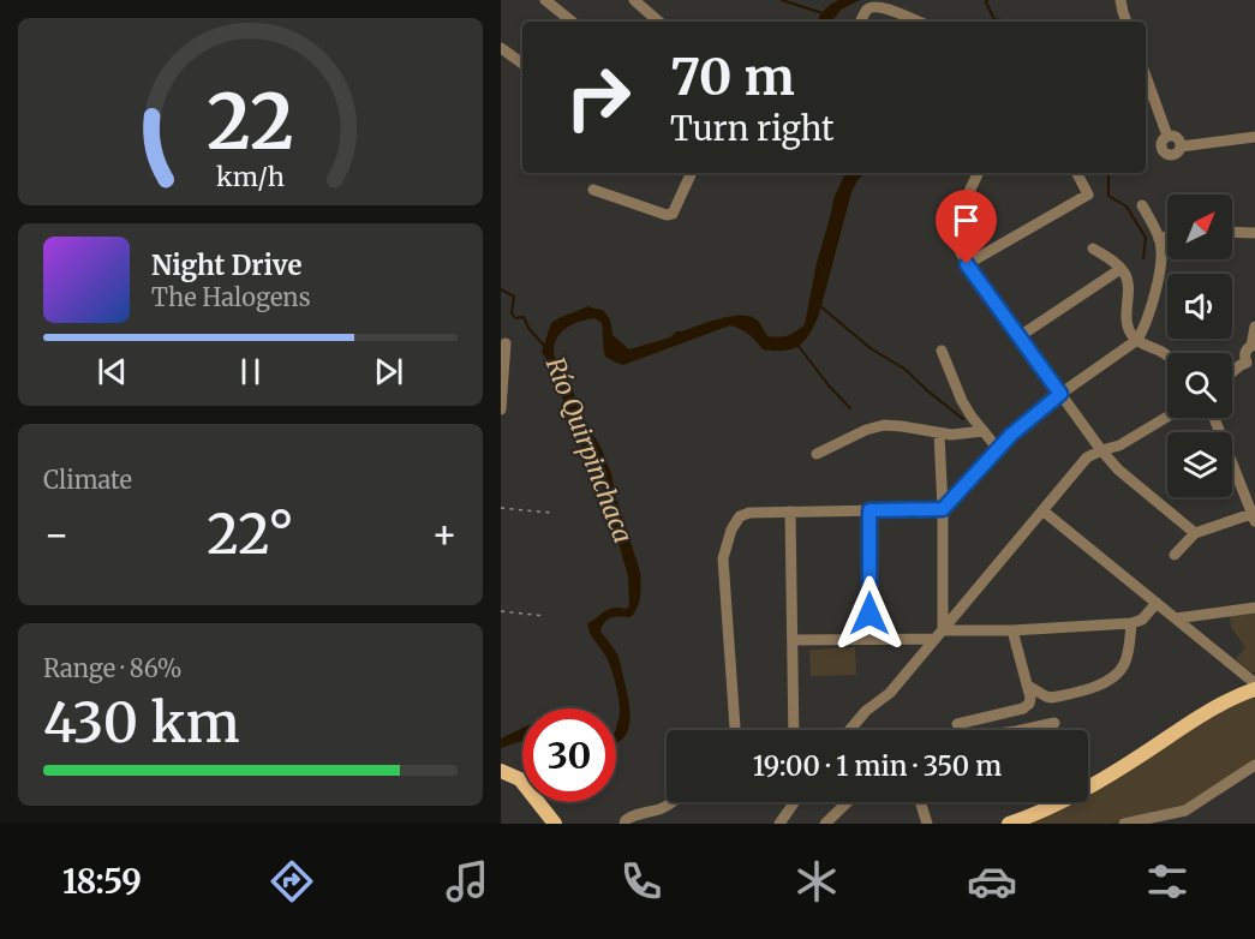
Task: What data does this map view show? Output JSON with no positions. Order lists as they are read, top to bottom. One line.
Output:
{"water":["Río Quirpinchaca"],"north":"top right","page":{"turn":["70 m","Turn right"],"song":["Night Drive","The Halogens"],"tile":["Climate",["Range · 86%","430 km"]],"heat":["−","22°","+"],"limit":"30","trip":"19:00 · 1 min · 350 m","tabs":"18:59","gauge":["22","km/h"]}}
